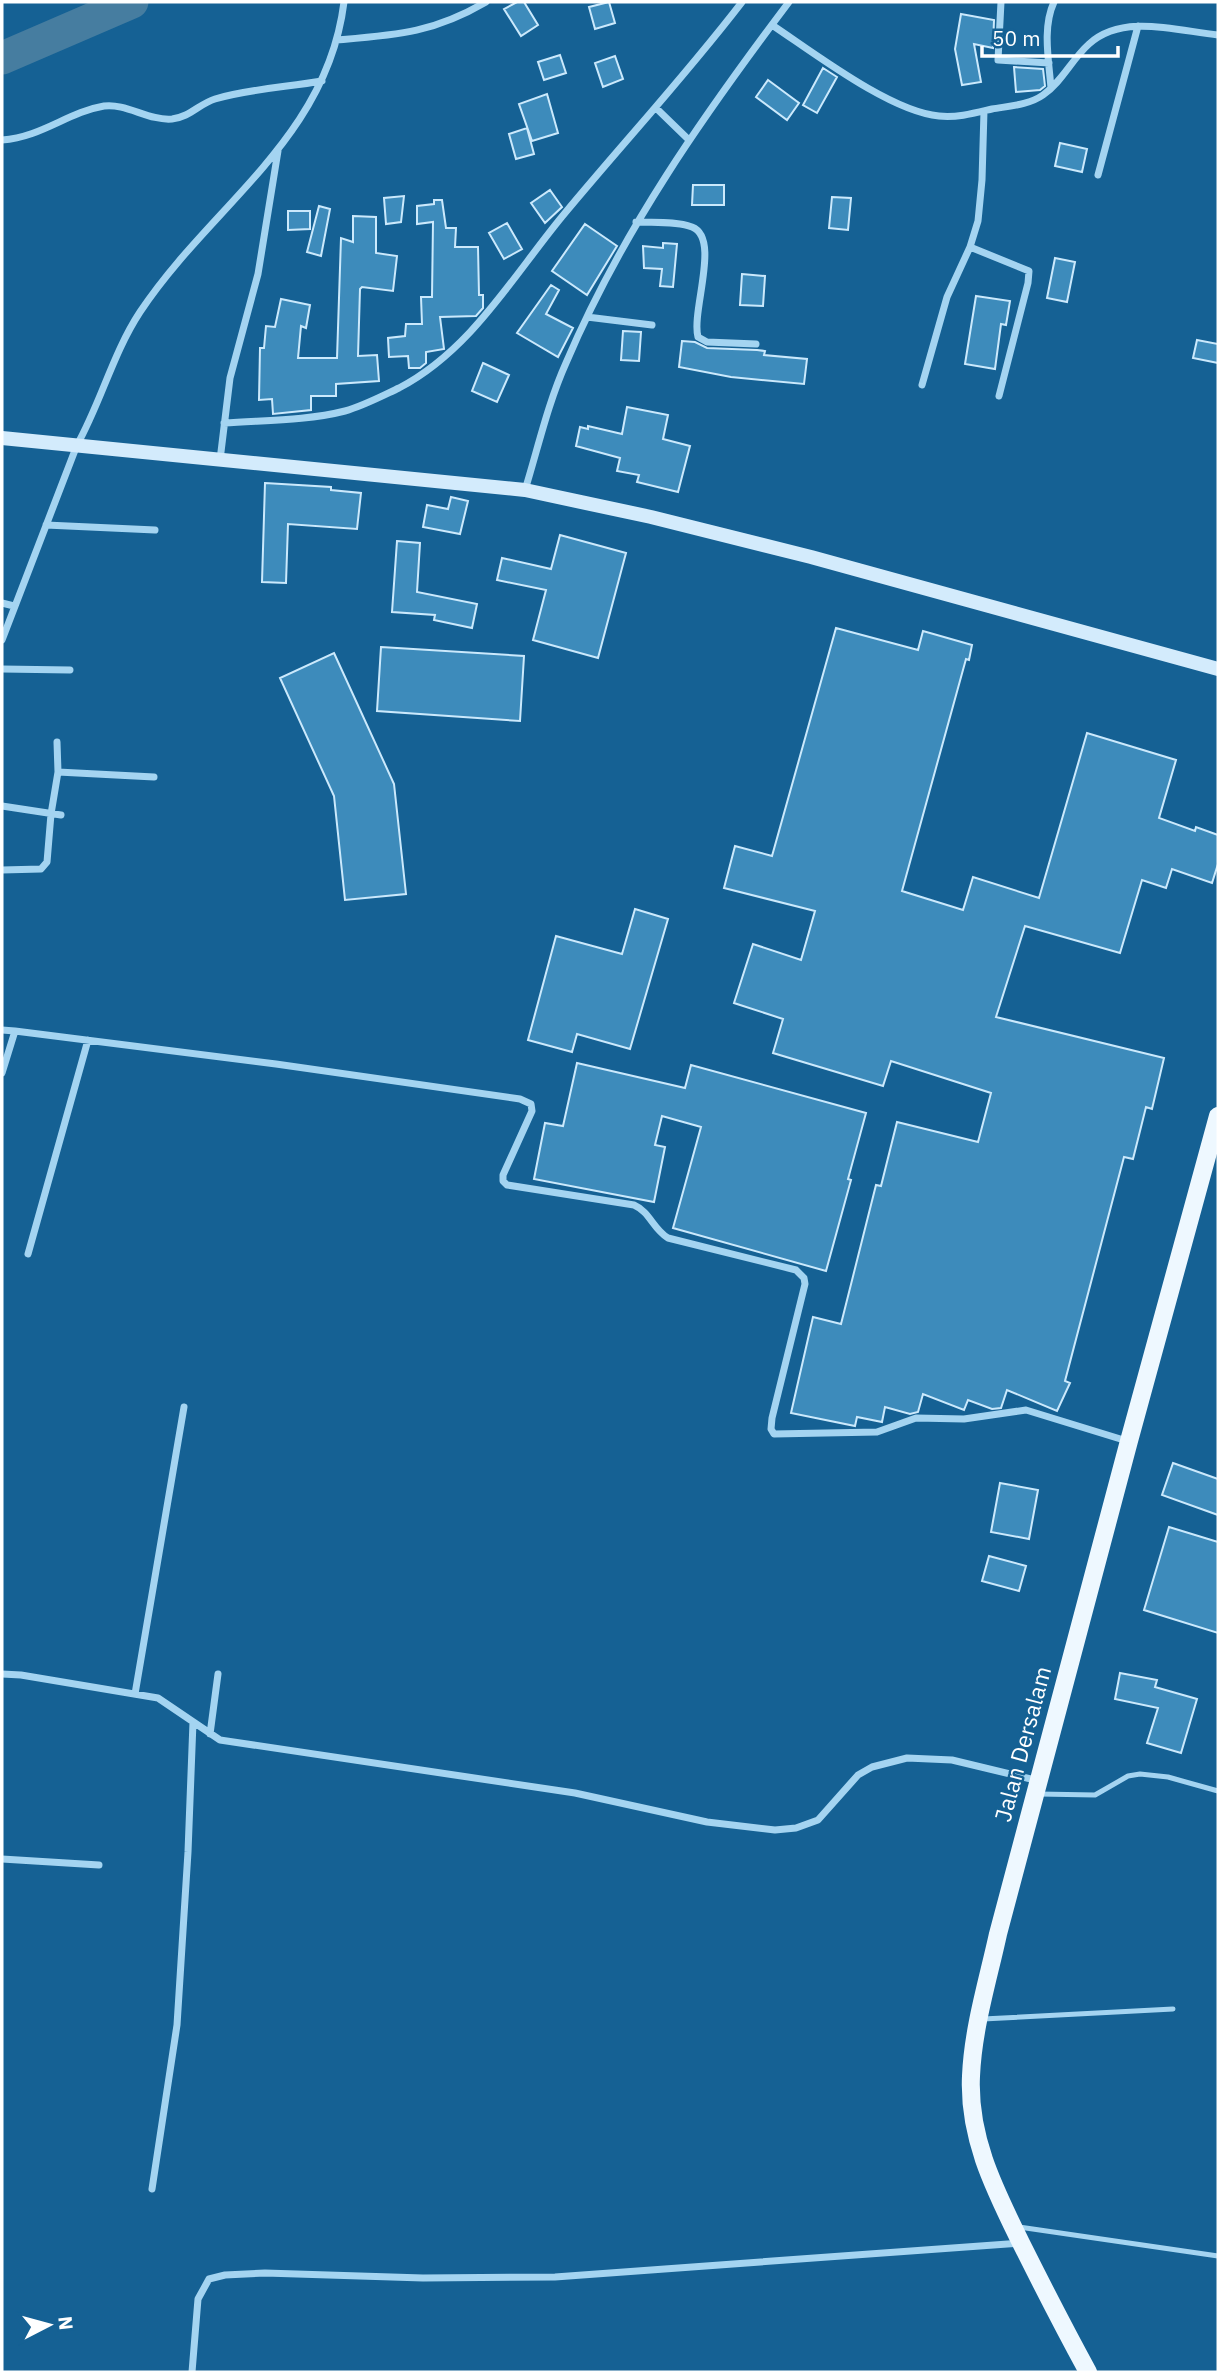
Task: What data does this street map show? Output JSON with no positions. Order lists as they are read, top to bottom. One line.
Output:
{"streets":{"main road":["Jalan Dersalam"]},"scale_bar":"50 m","north":"right"}
